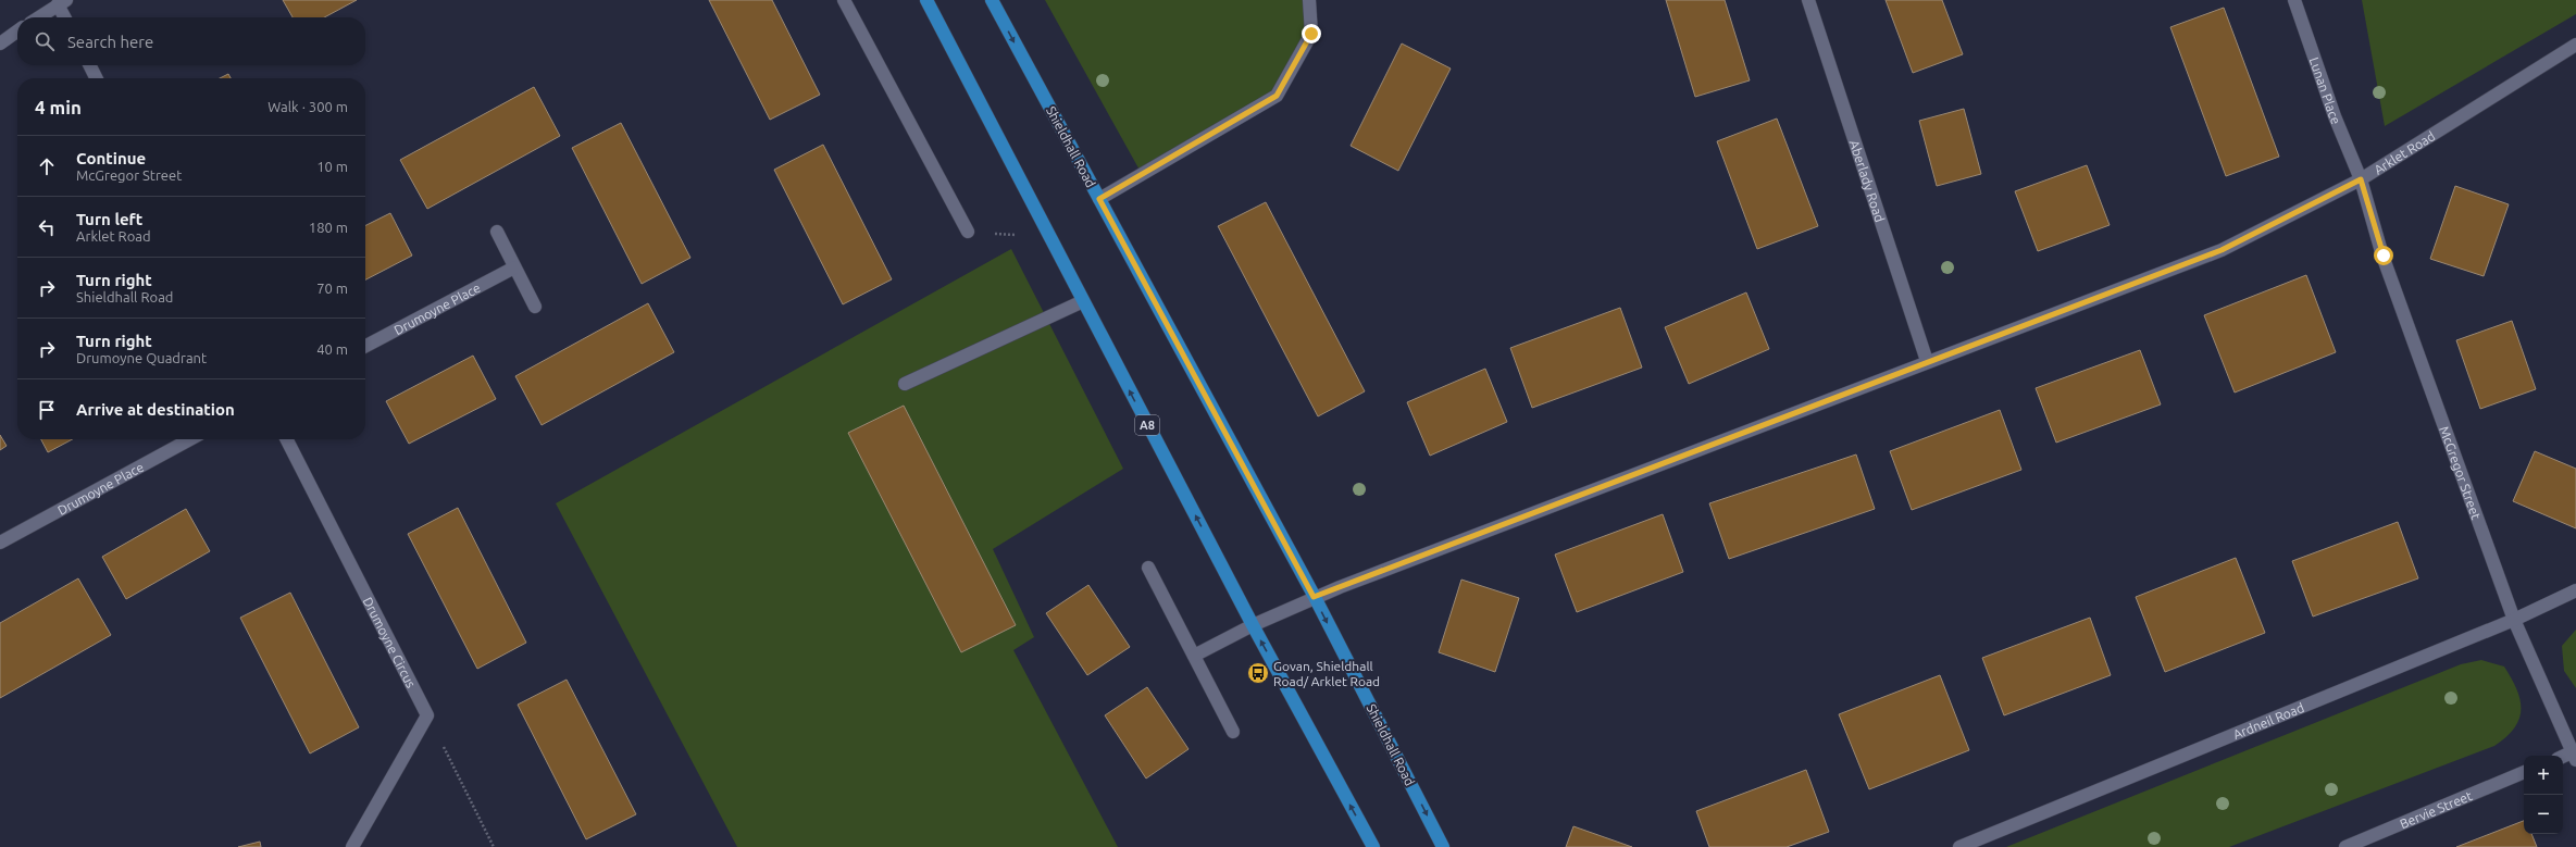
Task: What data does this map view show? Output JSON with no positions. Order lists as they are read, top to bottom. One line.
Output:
{"streets":{"main road":["Shieldhall Road","A8"],"street":["Lunan Place","Arklet Road","Aberlady Road","Drumoyne Place","McGregor Street","Drumoyne Circus","Ardneil Road","Bervie Street"]},"crossings":[["Lunan Place","Arklet Road"],["Lunan Place","McGregor Street"],["Shieldhall Road","Arklet Road"],["Arklet Road","Aberlady Road"],["Arklet Road","A8"],["Arklet Road","McGregor Street"],["McGregor Street","Ardneil Road"]],"places":{"bus stop":["Govan, Shieldhall Road/ Arklet Road"]},"page":{"search":"Search here","heading":["4 min","Walk · 300 m"],"list":[["Continue","McGregor Street","10 m"],["Turn left","Arklet Road","180 m"],["Turn right","Shieldhall Road","70 m"],["Turn right","Drumoyne Quadrant","40 m"],"Arrive at destination"],"map_buttons":["+","−"]}}
